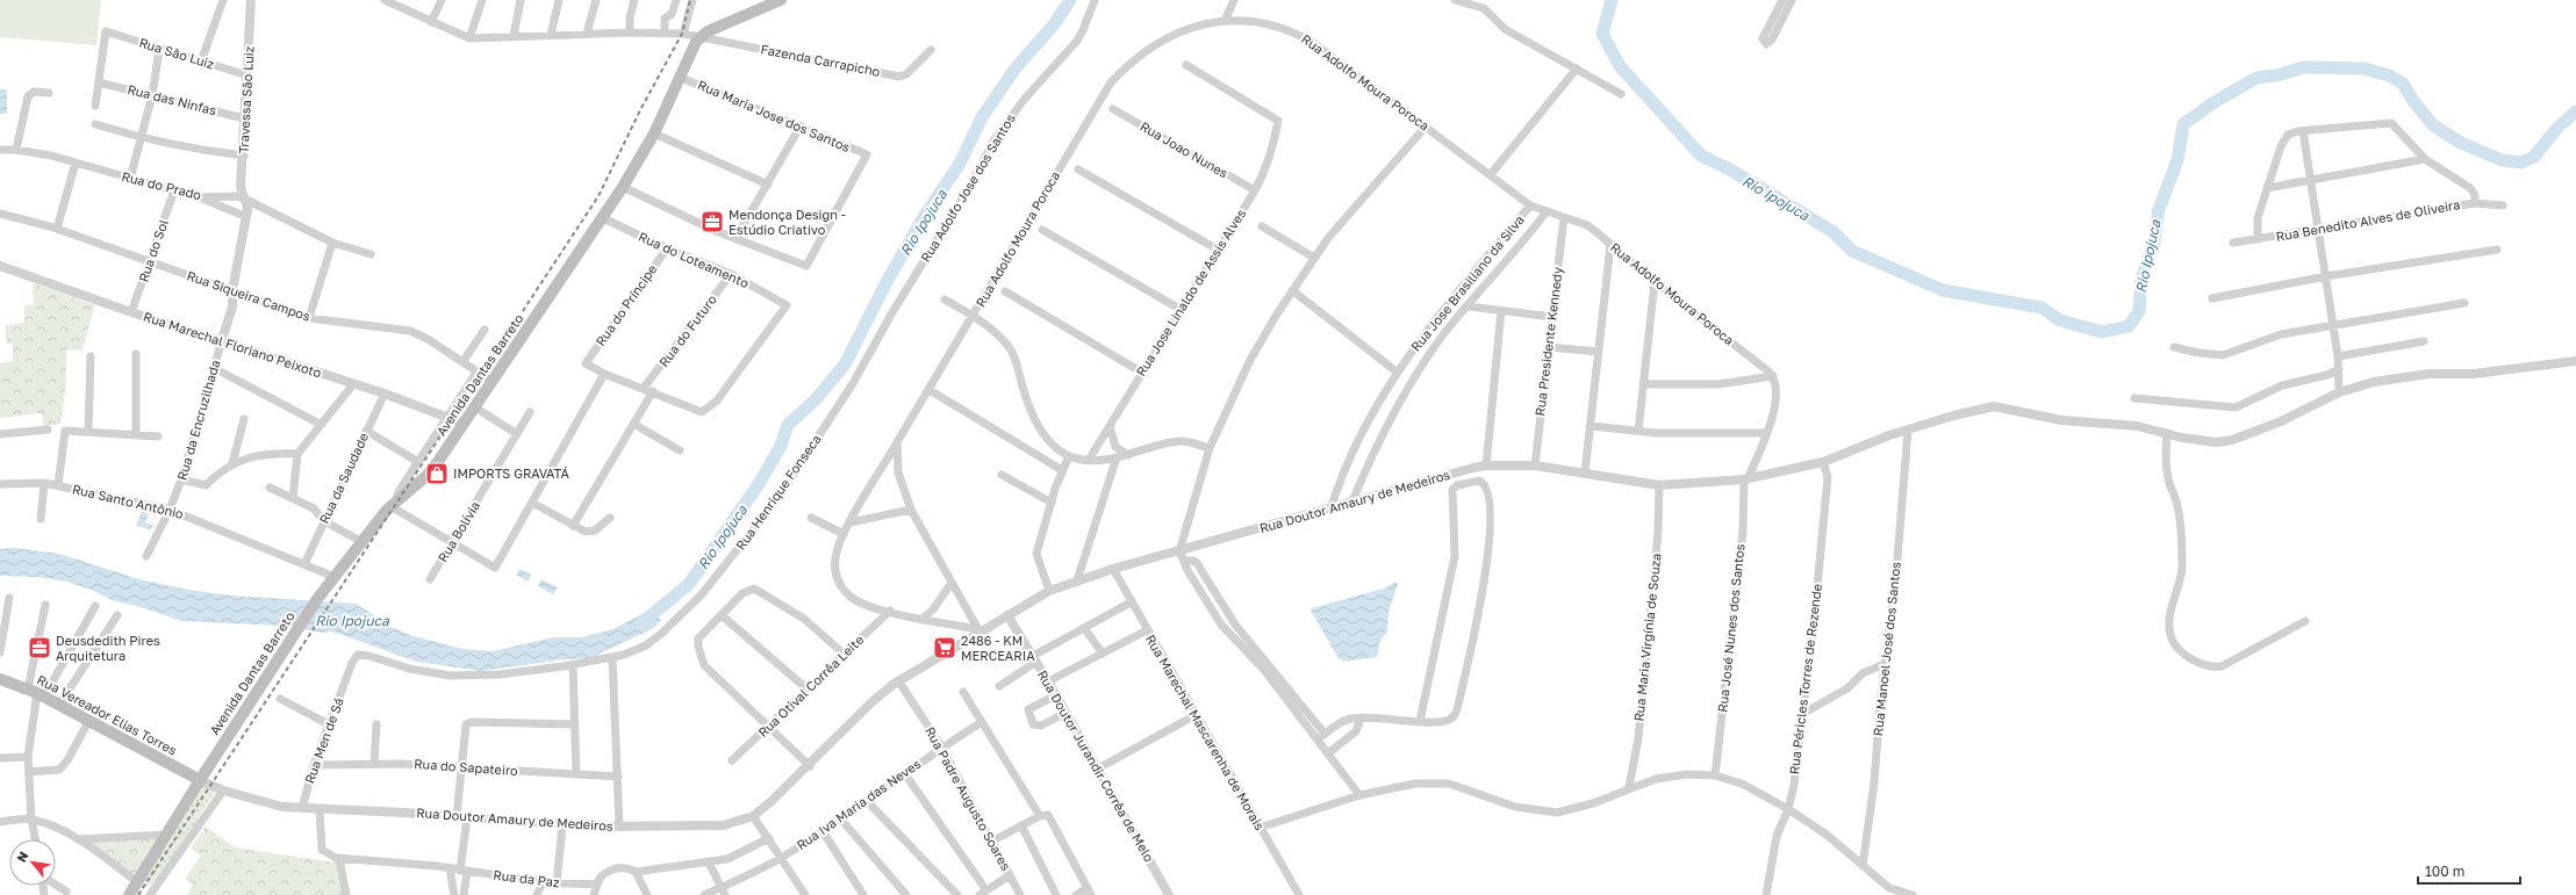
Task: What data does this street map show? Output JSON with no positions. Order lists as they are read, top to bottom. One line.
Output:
{"streets":{"main road":["Avenida Dantas Barreto","Rua Vereador Elias Torres"],"street":["Rua São Luiz","Fazenda Carrapicho","Rua Adolfo Moura Poroca","Rua das Ninfas","Travessa São Luiz","Rua Maria Jose dos Santos","Rua Joao Nunes","Rua do Prado","Rua Adolfo Jose dos Santos","Rua Benedito Alves de Oliveira","Rua do Sol","Rua do Loteamento","Rua Jose Brasiliano da Silva","Rua Jose Linaldo de Assis Alves","Rua Siqueira Campos","Rua do Príncipe","Rua do Futuro","Rua Presidente Kennedy","Rua Marechal Floriano Peixoto","Rua da Encruzilhada","Rua da Saudade","Rua Henrique Fonseca","Rua Santo Antônio","Rua Doutor Amaury de Medeiros","Rua Bolívia","Rua José Nunes dos Santos","Rua Maria Virgínia de Souza","Rua Manoel José dos Santos","Rua Péricles Torres de Rezende","Rua Otival Corrêa Leite","Rua Marechal Mascarenha de Morais","Rua Men de Sá","Rua Doutor Jurandir Corrêa de Melo","Rua do Sapateiro","Rua Padre Augusto Soares","Rua Iva Maria das Neves","Rua da Paz"]},"crossings":[["Rua São Luiz","Rua das Ninfas"],["Rua São Luiz","Travessa São Luiz"],["Fazenda Carrapicho","Avenida Dantas Barreto"],["Rua Adolfo Moura Poroca","Rua Jose Brasiliano da Silva"],["Rua Adolfo Moura Poroca","Rua Presidente Kennedy"],["Rua Adolfo Moura Poroca","Rua Otival Corrêa Leite"],["Rua das Ninfas","Travessa São Luiz"],["Travessa São Luiz","Rua do Prado"],["Travessa São Luiz","Rua da Encruzilhada"],["Rua Maria Jose dos Santos","Avenida Dantas Barreto"],["Rua Joao Nunes","Rua Jose Linaldo de Assis Alves"],["Rua do Prado","Rua do Sol"],["Rua do Prado","Rua da Encruzilhada"],["Rua Adolfo Jose dos Santos","Rua Henrique Fonseca"],["Rua do Sol","Rua Siqueira Campos"],["Rua do Sol","Rua Marechal Floriano Peixoto"],["Rua do Loteamento","Rua do Príncipe"],["Rua do Loteamento","Rua do Futuro"],["Rua do Loteamento","Avenida Dantas Barreto"],["Rua Jose Brasiliano da Silva","Rua Doutor Amaury de Medeiros"],["Rua Siqueira Campos","Avenida Dantas Barreto"],["Rua Siqueira Campos","Rua da Encruzilhada"],["Rua Presidente Kennedy","Rua Doutor Amaury de Medeiros"],["Rua Marechal Floriano Peixoto","Avenida Dantas Barreto"],["Rua Marechal Floriano Peixoto","Rua da Encruzilhada"],["Rua Marechal Floriano Peixoto","Rua da Saudade"],["Avenida Dantas Barreto","Rua Doutor Amaury de Medeiros"],["Avenida Dantas Barreto","Rua Vereador Elias Torres"],["Rua da Encruzilhada","Rua Santo Antônio"],["Rua da Saudade","Rua Santo Antônio"],["Rua Henrique Fonseca","Rua Men de Sá"],["Rua Doutor Amaury de Medeiros","Rua José Nunes dos Santos"],["Rua Doutor Amaury de Medeiros","Rua Maria Virgínia de Souza"],["Rua Doutor Amaury de Medeiros","Rua Manoel José dos Santos"],["Rua Doutor Amaury de Medeiros","Rua Péricles Torres de Rezende"],["Rua Doutor Amaury de Medeiros","Rua Vereador Elias Torres"],["Rua Doutor Amaury de Medeiros","Rua Marechal Mascarenha de Morais"],["Rua Doutor Amaury de Medeiros","Rua Men de Sá"],["Rua Doutor Amaury de Medeiros","Rua Doutor Jurandir Corrêa de Melo"],["Rua Doutor Amaury de Medeiros","Rua Padre Augusto Soares"],["Rua Doutor Amaury de Medeiros","Rua da Paz"],["Rua Men de Sá","Rua do Sapateiro"],["Rua Padre Augusto Soares","Rua Iva Maria das Neves"]],"water":["Rio Ipojuca"],"places":{"office":["Mendonça Design - Estúdio Criativo","Deusdedith Pires Arquitetura"],"shop":["IMPORTS GRAVATÁ"],"supermarket":["2486 - KM MERCEARIA"]},"scale_bar":"100 m","north":"top left"}
